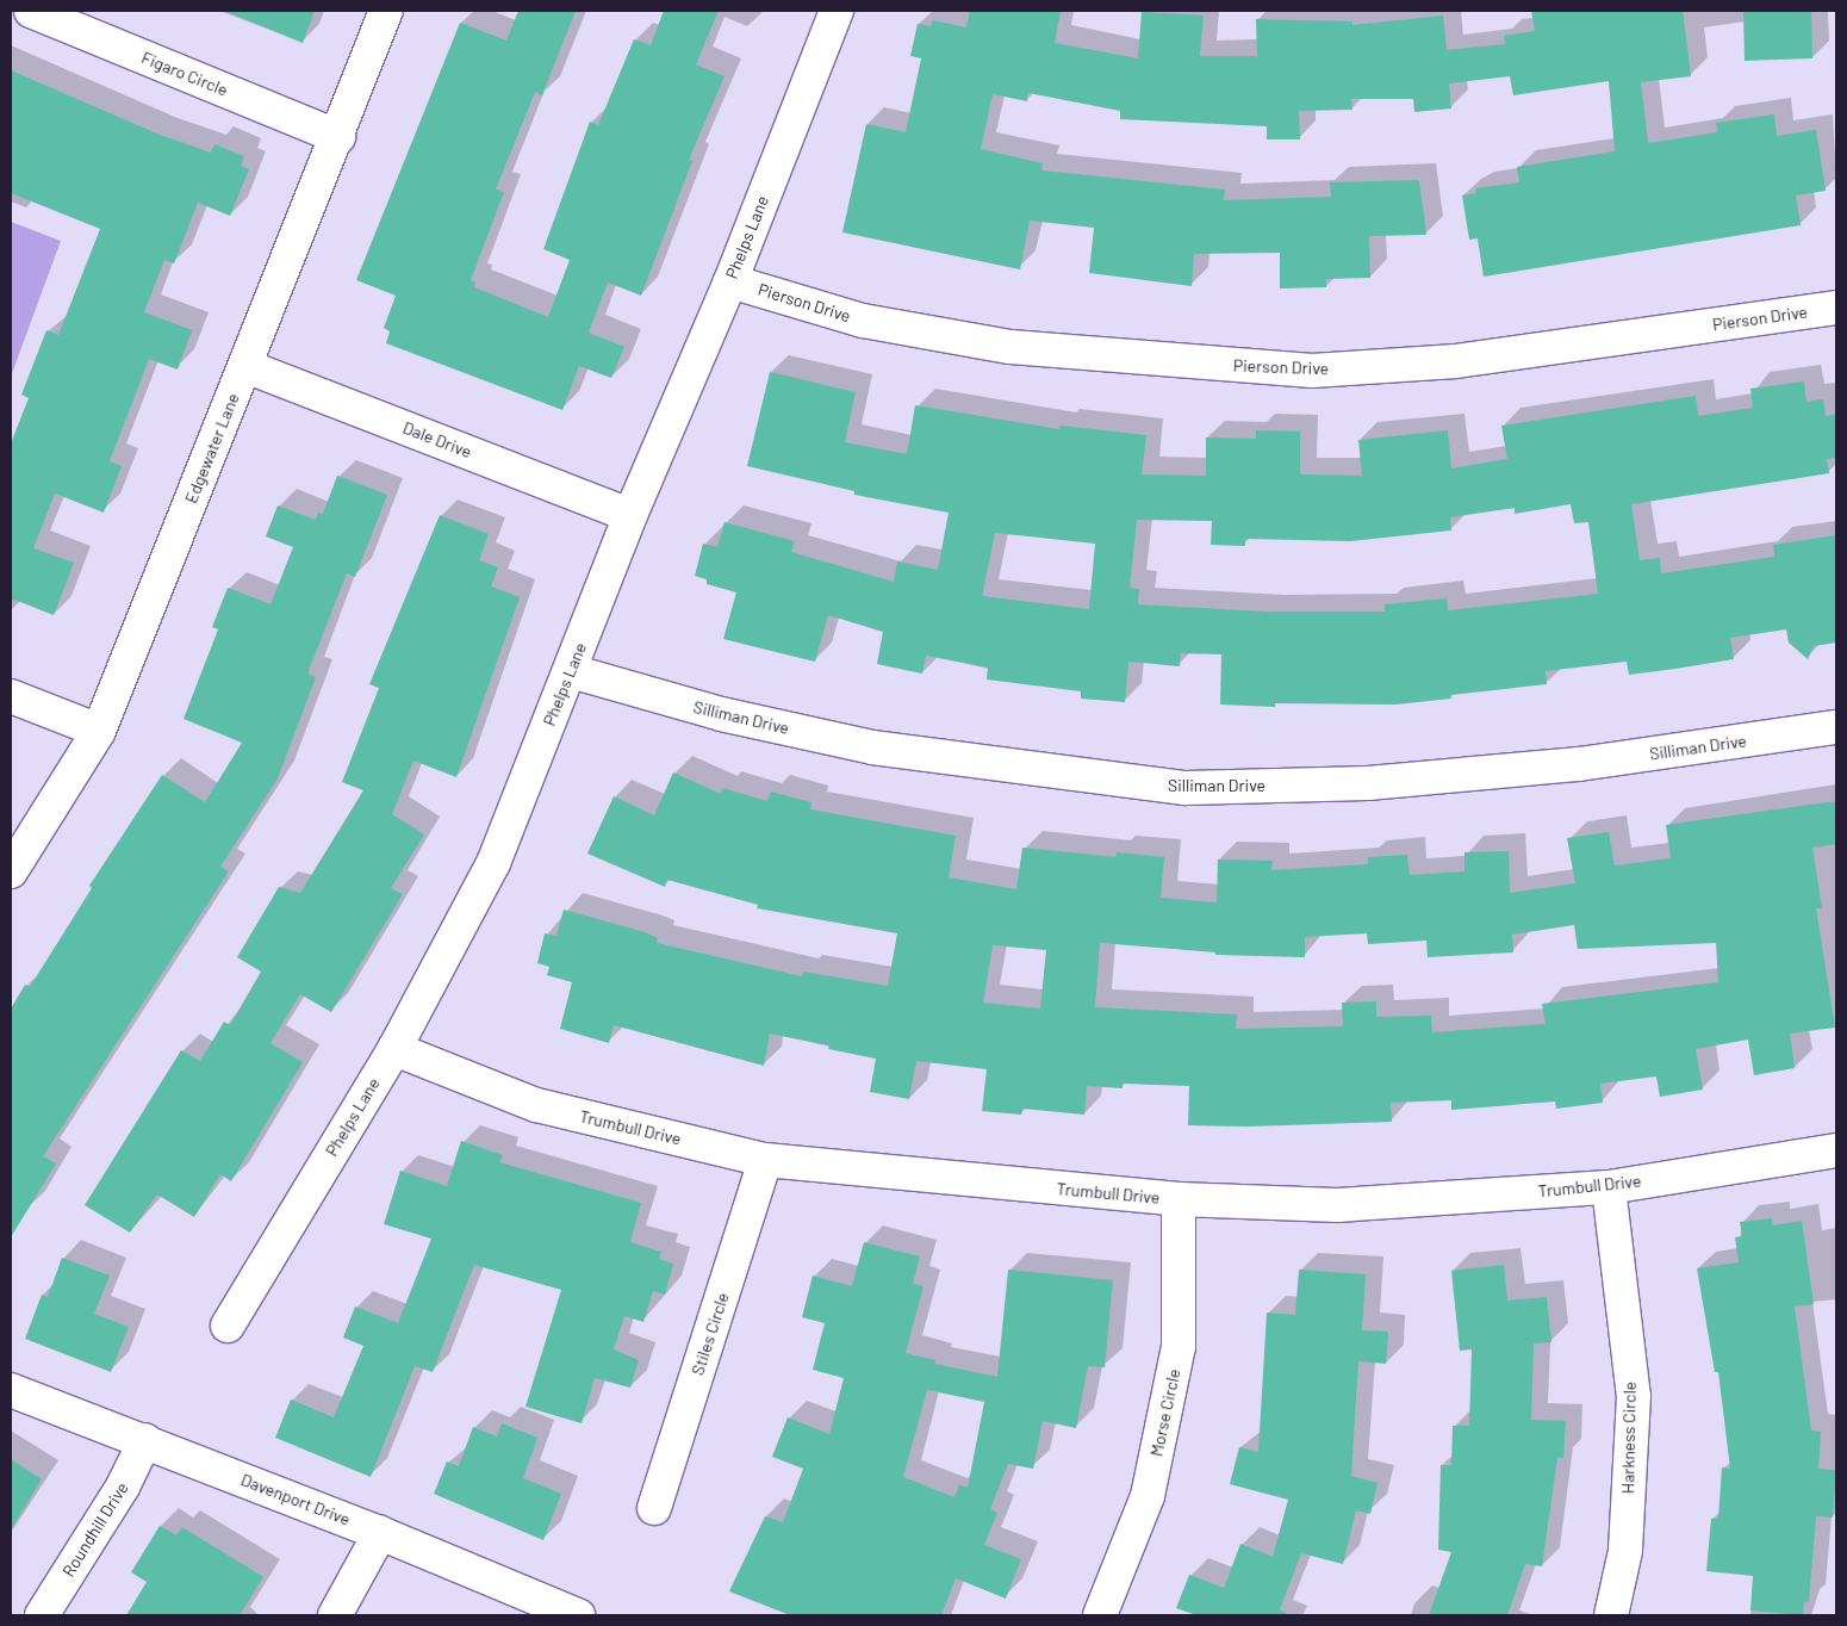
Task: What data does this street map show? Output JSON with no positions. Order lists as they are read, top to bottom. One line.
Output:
{"streets":{"street":["Figaro Circle","Phelps Lane","Pierson Drive","Dale Drive","Edgewater Lane","Silliman Drive","Trumbull Drive","Stiles Circle","Morse Circle","Harkness Circle","Davenport Drive","Roundhill Drive"]},"crossings":[["Figaro Circle","Edgewater Lane"],["Phelps Lane","Pierson Drive"],["Phelps Lane","Dale Drive"],["Phelps Lane","Silliman Drive"],["Phelps Lane","Trumbull Drive"],["Dale Drive","Edgewater Lane"],["Trumbull Drive","Stiles Circle"],["Trumbull Drive","Morse Circle"],["Trumbull Drive","Harkness Circle"],["Davenport Drive","Roundhill Drive"]]}
